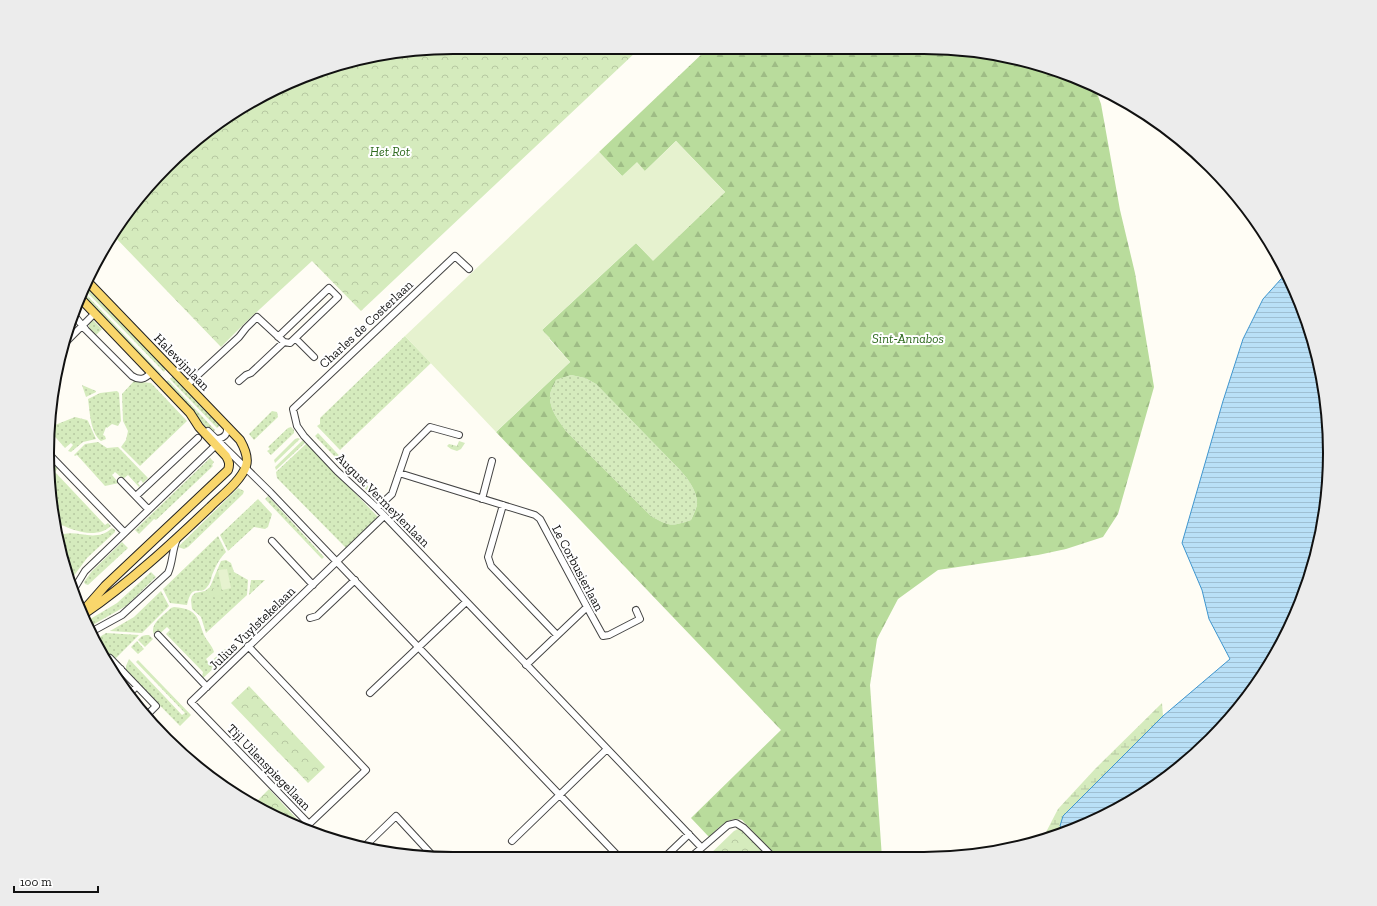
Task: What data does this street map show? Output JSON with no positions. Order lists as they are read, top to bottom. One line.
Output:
{"streets":{"main road":["Halewijnlaan"],"street":["Charles de Costerlaan","August Vermeylenlaan","Le Corbusierlaan","Julius Vuylstekelaan","Tijl Uilenspiegellaan"]},"crossings":[["Charles de Costerlaan","August Vermeylenlaan"],["August Vermeylenlaan","Julius Vuylstekelaan"],["Julius Vuylstekelaan","Tijl Uilenspiegellaan"]],"parks":["Het Rot","Sint-Annabos"],"scale_bar":"100 m"}
